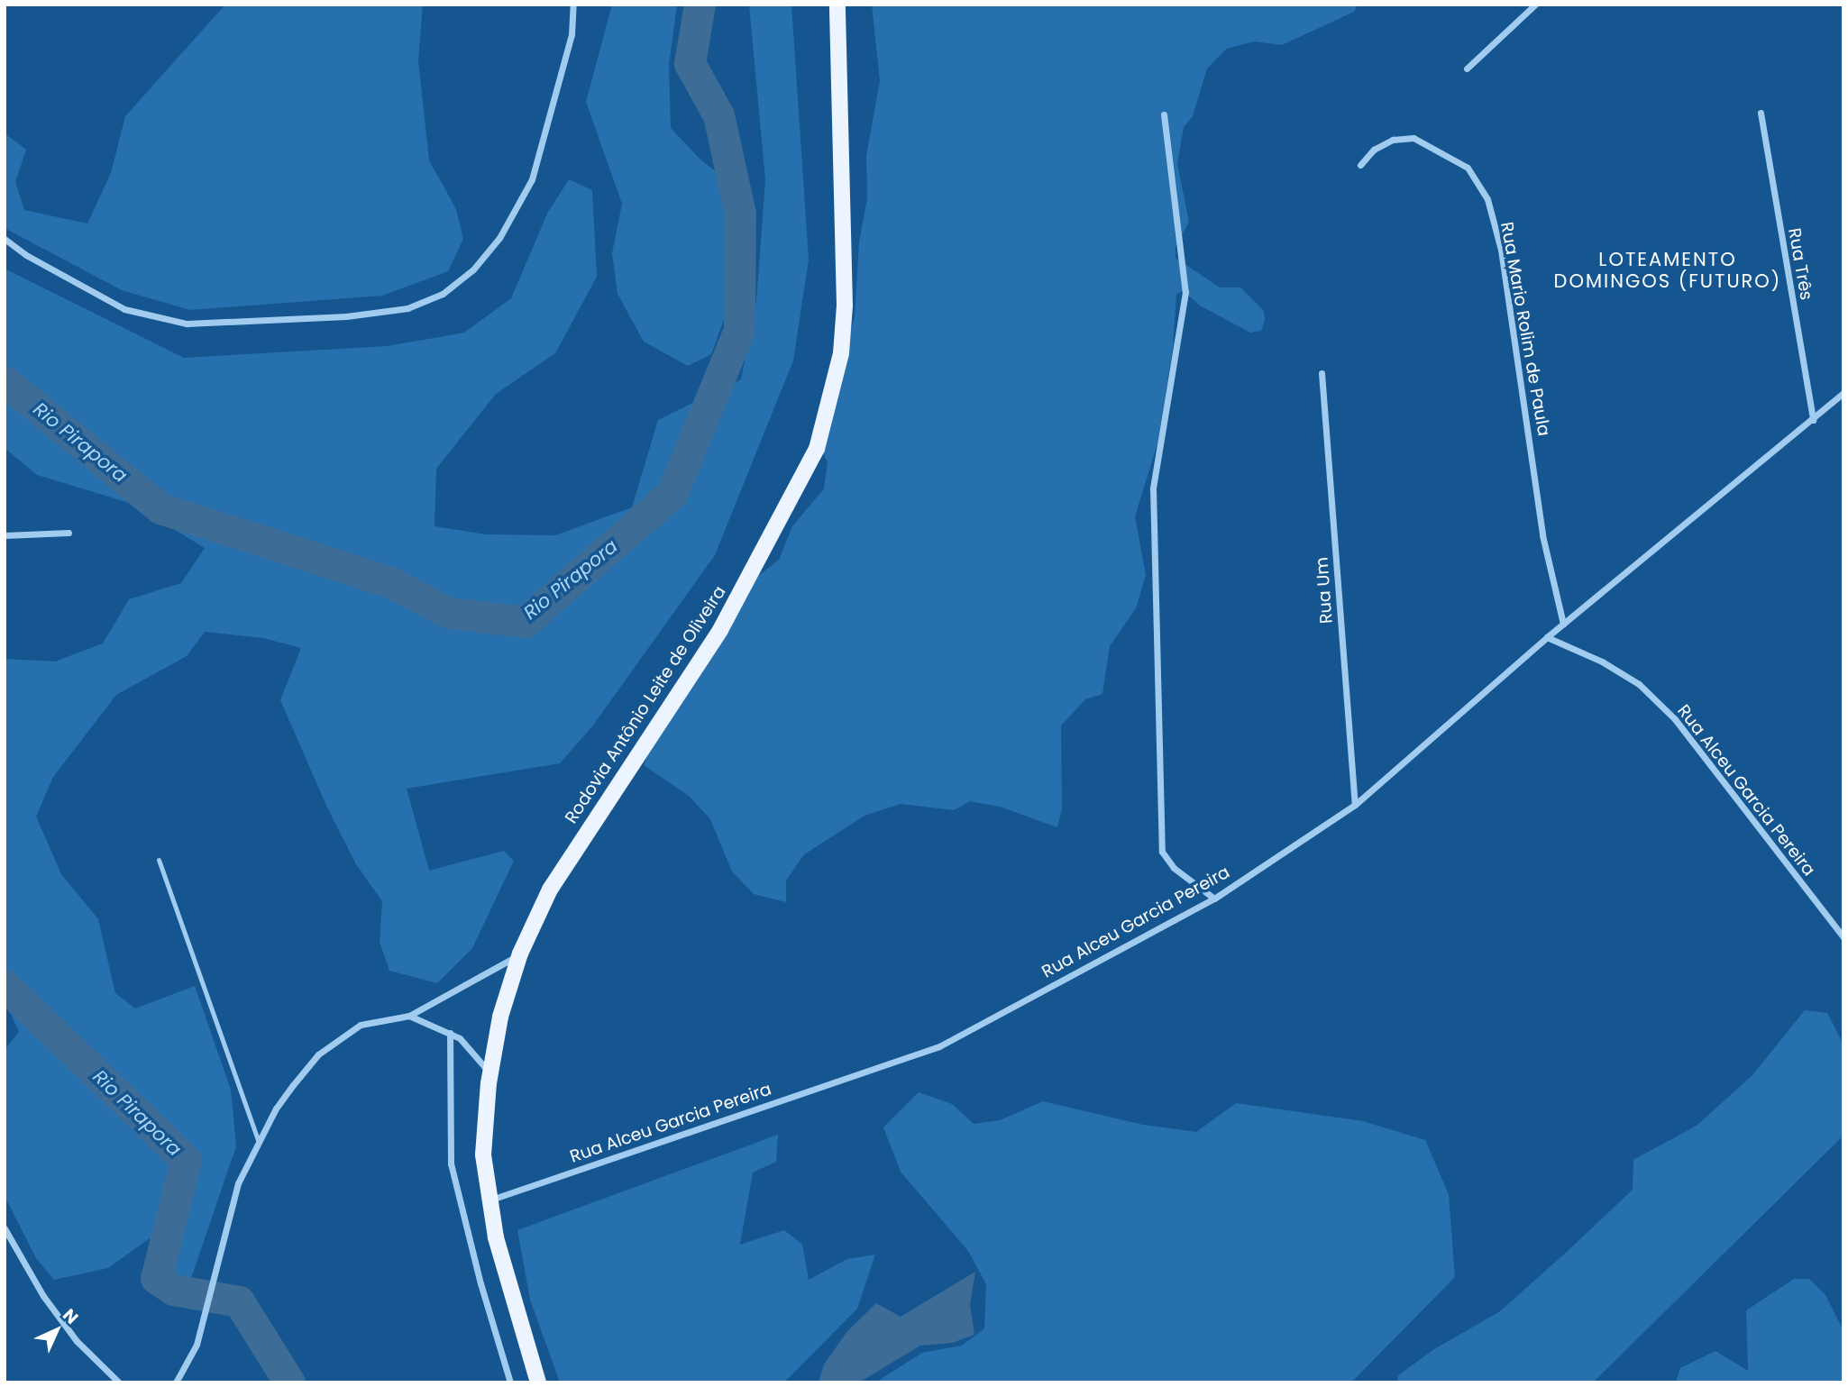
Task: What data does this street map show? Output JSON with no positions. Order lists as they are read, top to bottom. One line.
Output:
{"streets":{"main road":["Rodovia Antônio Leite de Oliveira"],"street":["Rua Três","Rua Mario Rolim de Paula","Rua Um","Rua Alceu Garcia Pereira"]},"crossings":[["Rua Um","Rua Alceu Garcia Pereira"],["Rodovia Antônio Leite de Oliveira","Rua Alceu Garcia Pereira"]],"districts":["LOTEAMENTO DOMINGOS (FUTURO)"],"water":["Rio Pirapora"],"north":"top right"}
